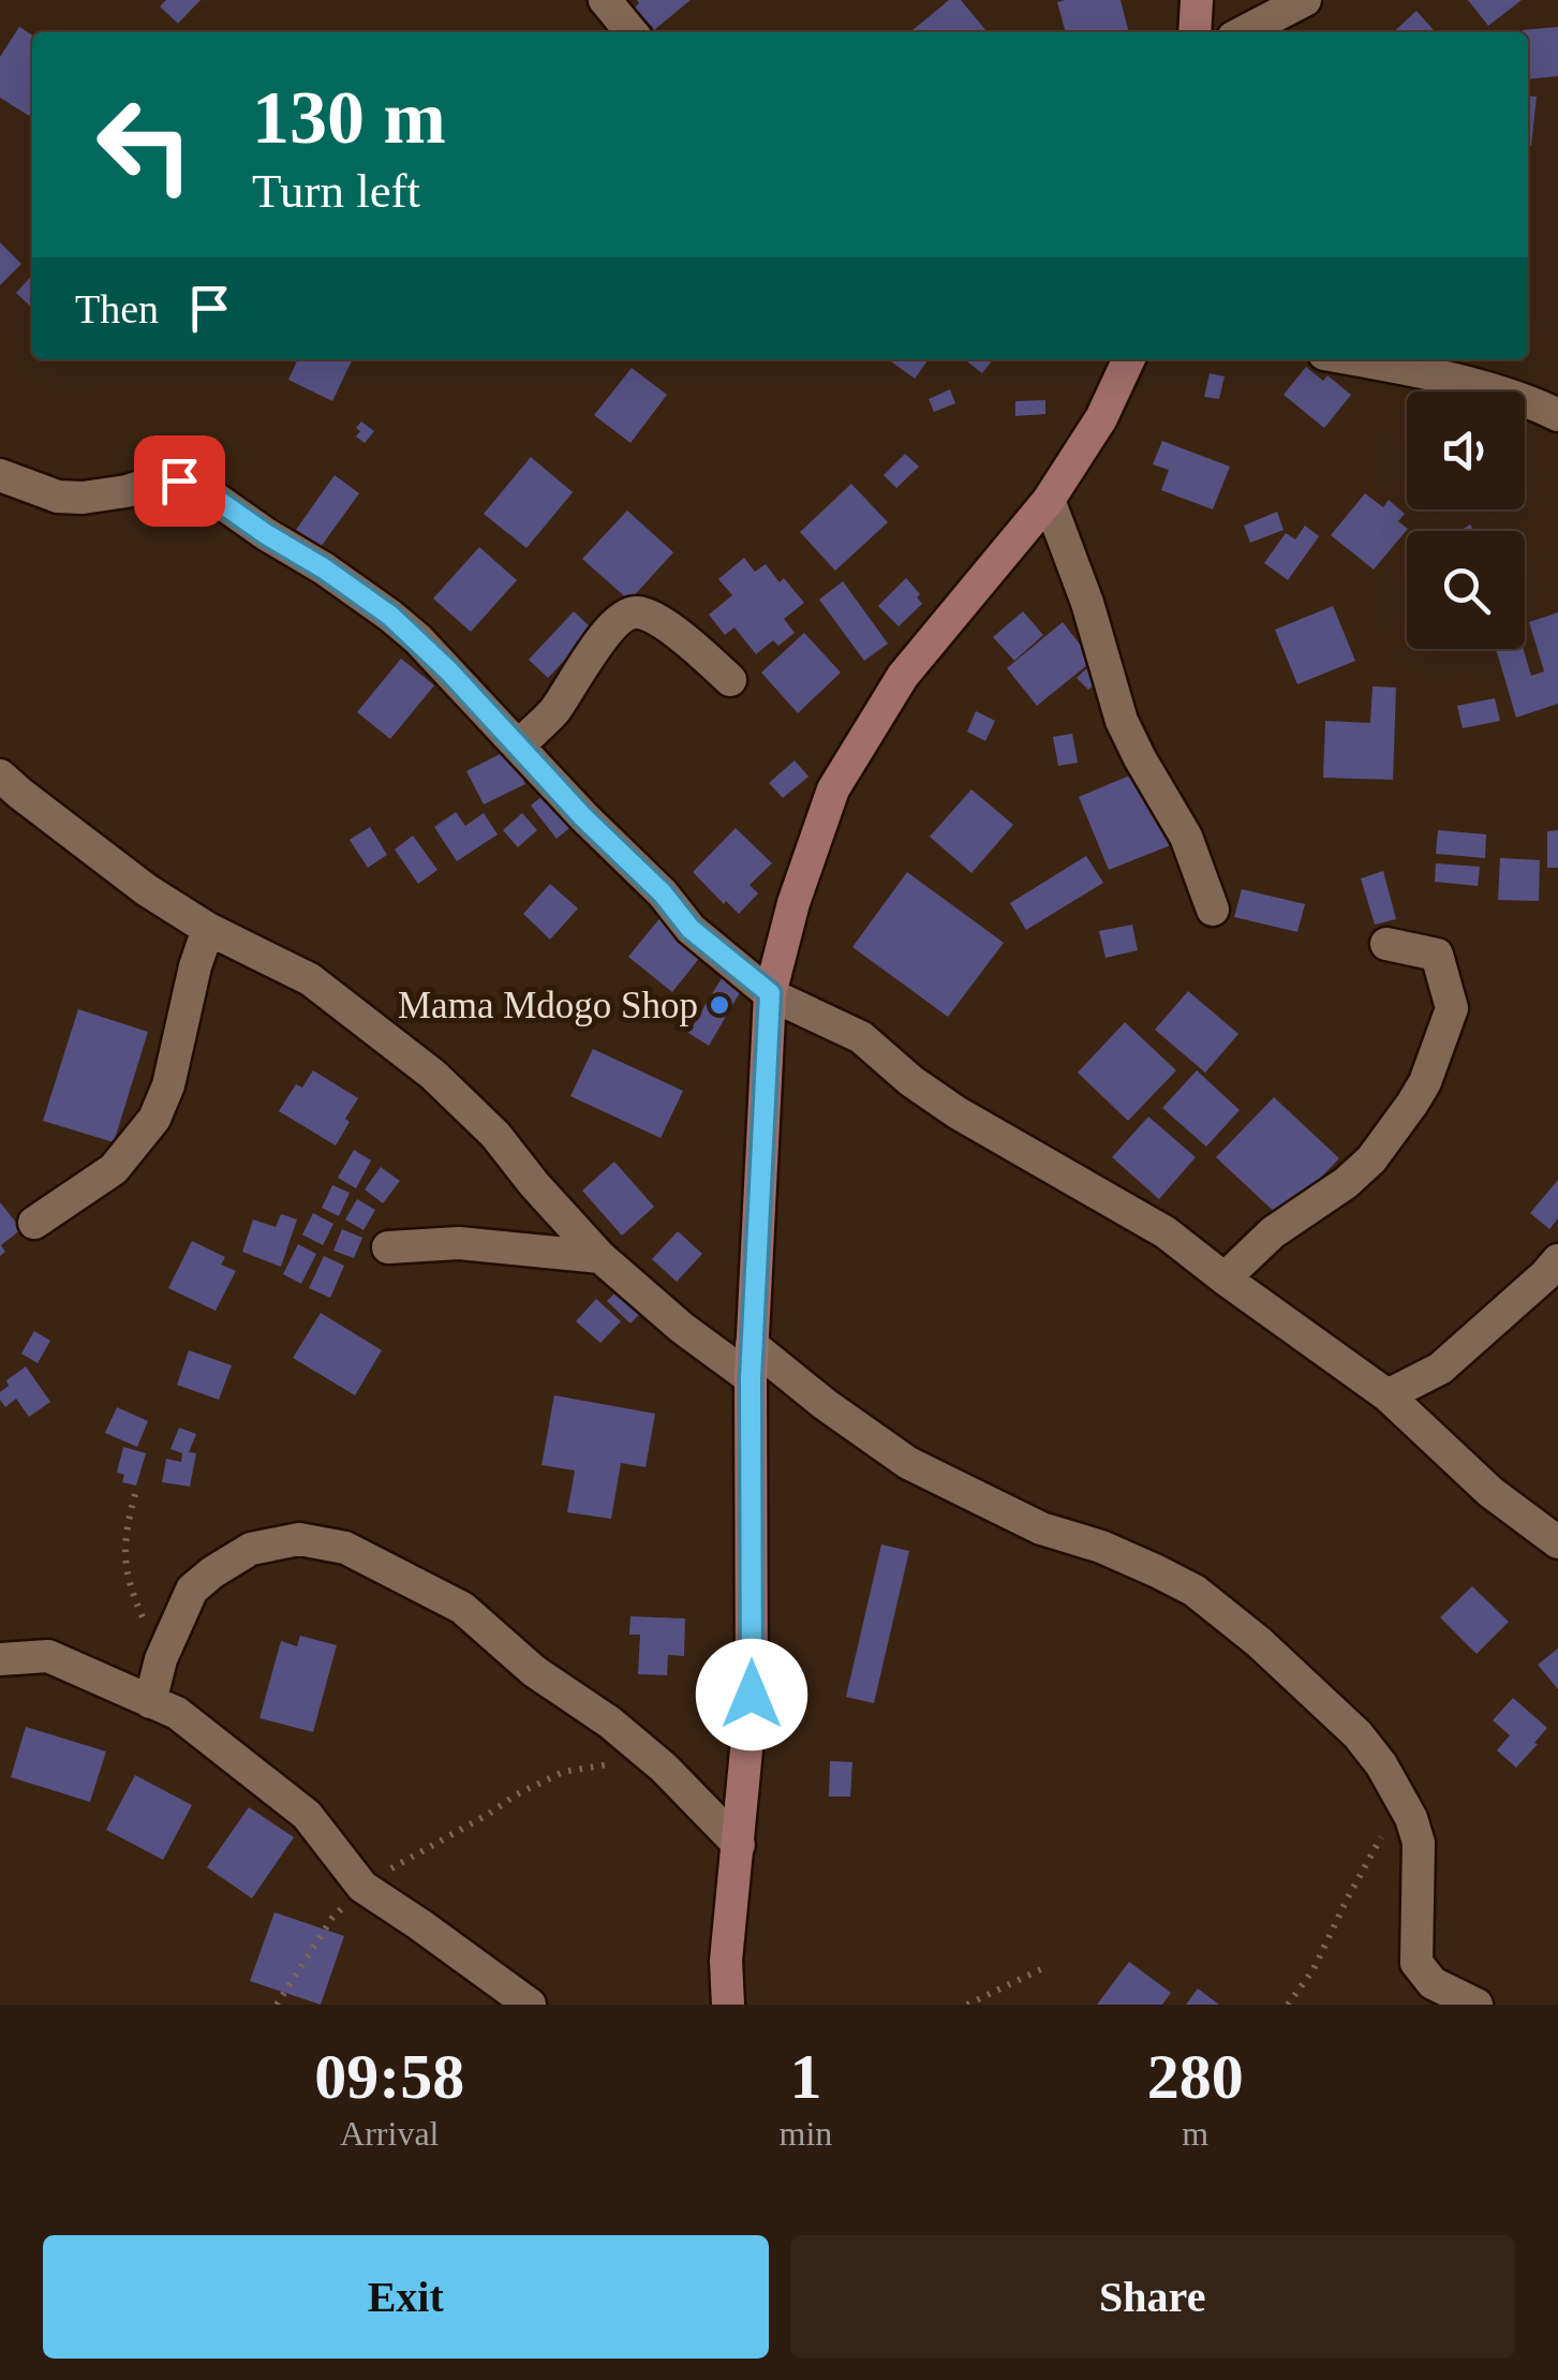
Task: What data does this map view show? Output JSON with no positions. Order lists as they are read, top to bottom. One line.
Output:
{"places":["Mama Mdogo Shop"],"page":{"turn":["130 m","Turn left"],"then":"Then","eta":["09:58","Arrival","1","min","280","m"],"buttons":["Exit","Share"]}}
